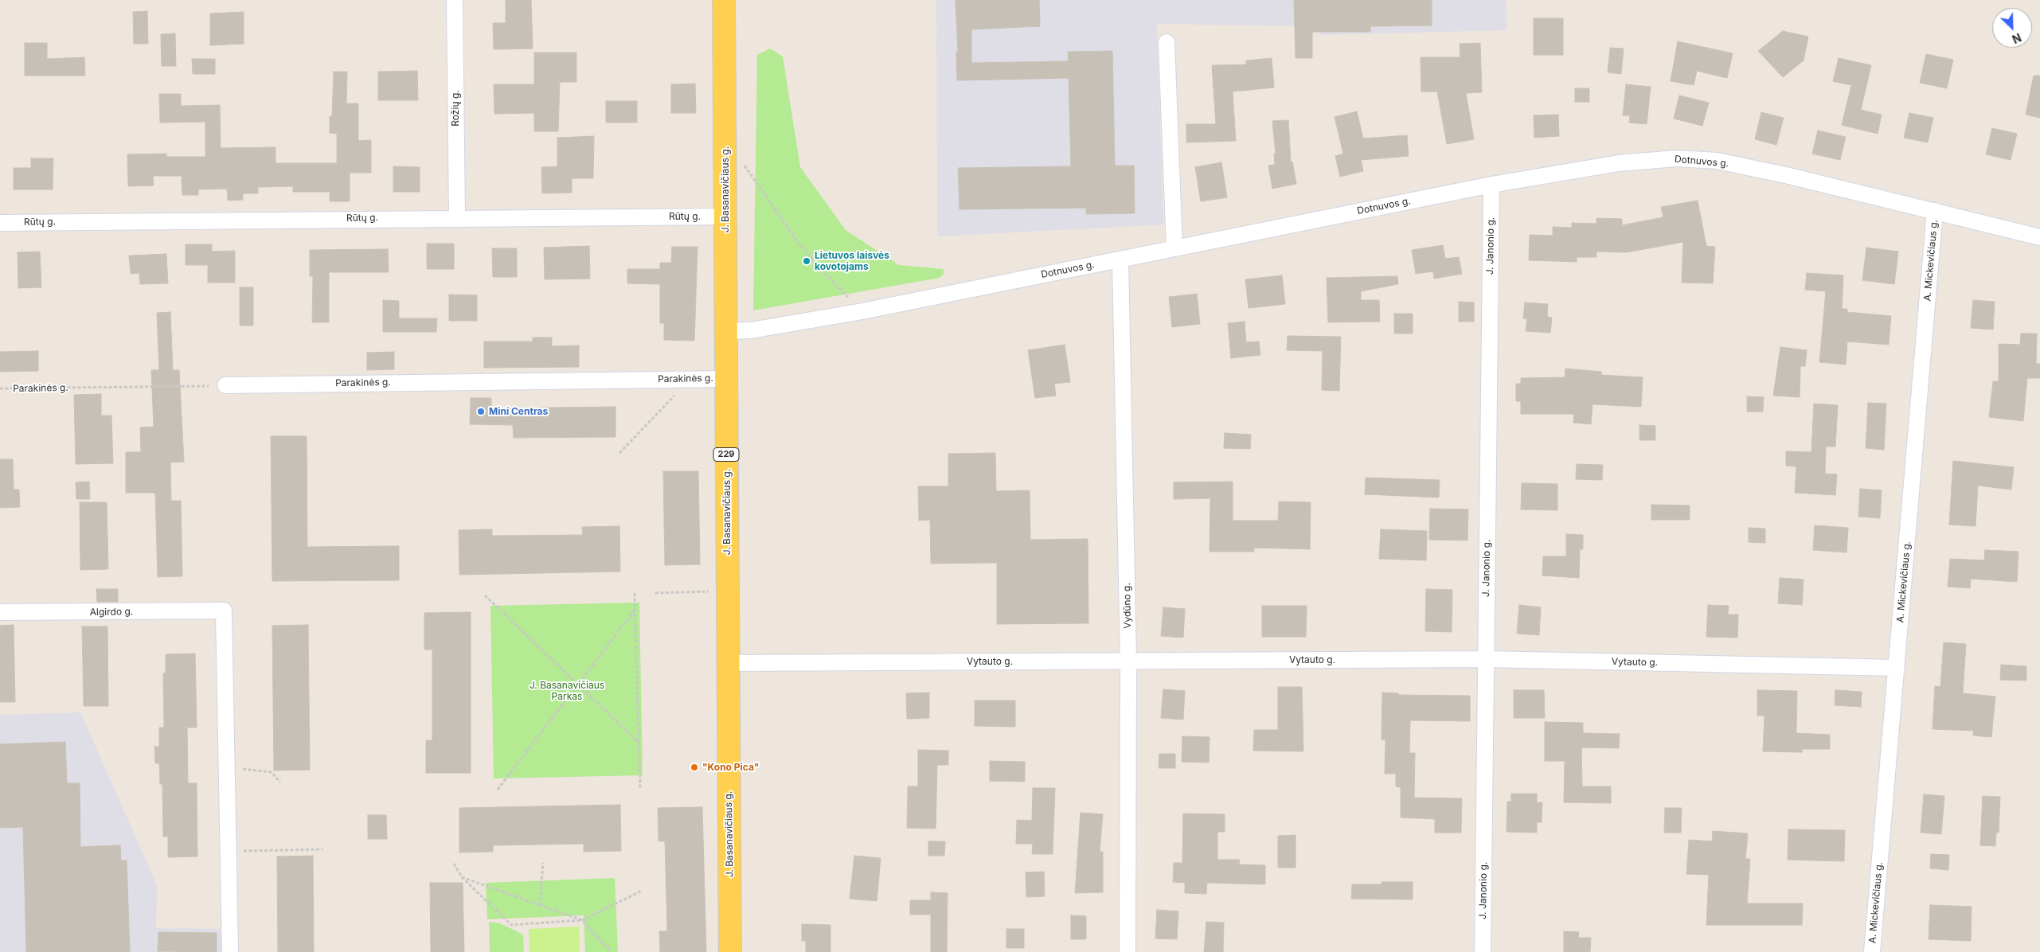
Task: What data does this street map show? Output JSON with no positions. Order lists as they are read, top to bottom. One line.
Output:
{"streets":{"main road":["J. Basanavičiaus g.","229"],"street":["Rožių g.","Dotnuvos g.","Rūtų g.","J. Janonio g.","A. Mickevičiaus g.","Parakinės g.","Vydūno g.","Algirdo g.","Vytauto g."]},"crossings":[["Rožių g.","Rūtų g."],["Dotnuvos g.","J. Basanavičiaus g."],["Dotnuvos g.","J. Janonio g."],["Dotnuvos g.","A. Mickevičiaus g."],["Dotnuvos g.","Vydūno g."],["J. Basanavičiaus g.","Rūtų g."],["J. Basanavičiaus g.","Parakinės g."],["J. Basanavičiaus g.","Vytauto g."],["J. Janonio g.","Vytauto g."],["A. Mickevičiaus g.","Vytauto g."],["Vydūno g.","Vytauto g."]],"parks":["J. Basanavičiaus Parkas"],"places":["Lietuvos laisvės kovotojams","Mini Centras","\"Kono Pica\""],"north":"bottom right"}
